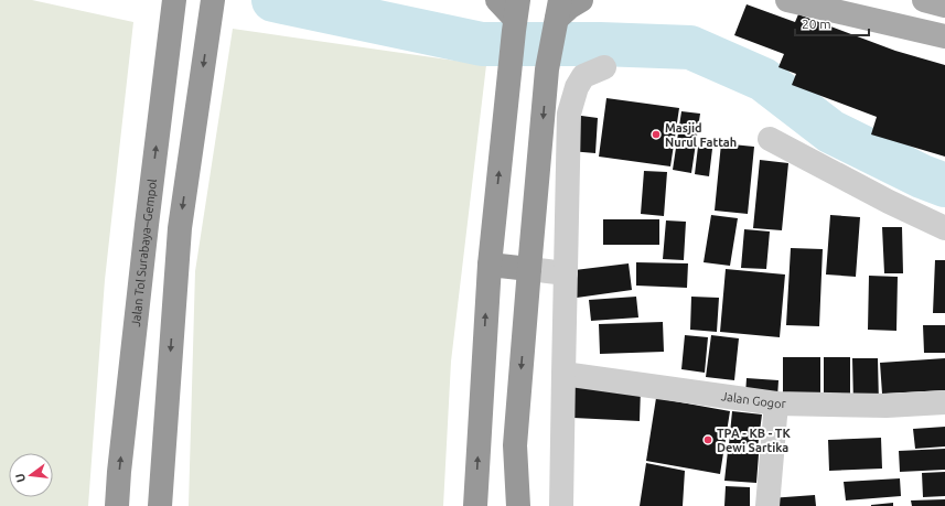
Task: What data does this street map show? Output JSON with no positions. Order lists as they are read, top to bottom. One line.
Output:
{"streets":{"highway":["Jalan Tol Surabaya–Gempol"],"street":["Jalan Gogor"]},"places":["Masjid Nurul Fattah","TPA - KB - TK Dewi Sartika"],"scale_bar":"20 m","north":"left"}
